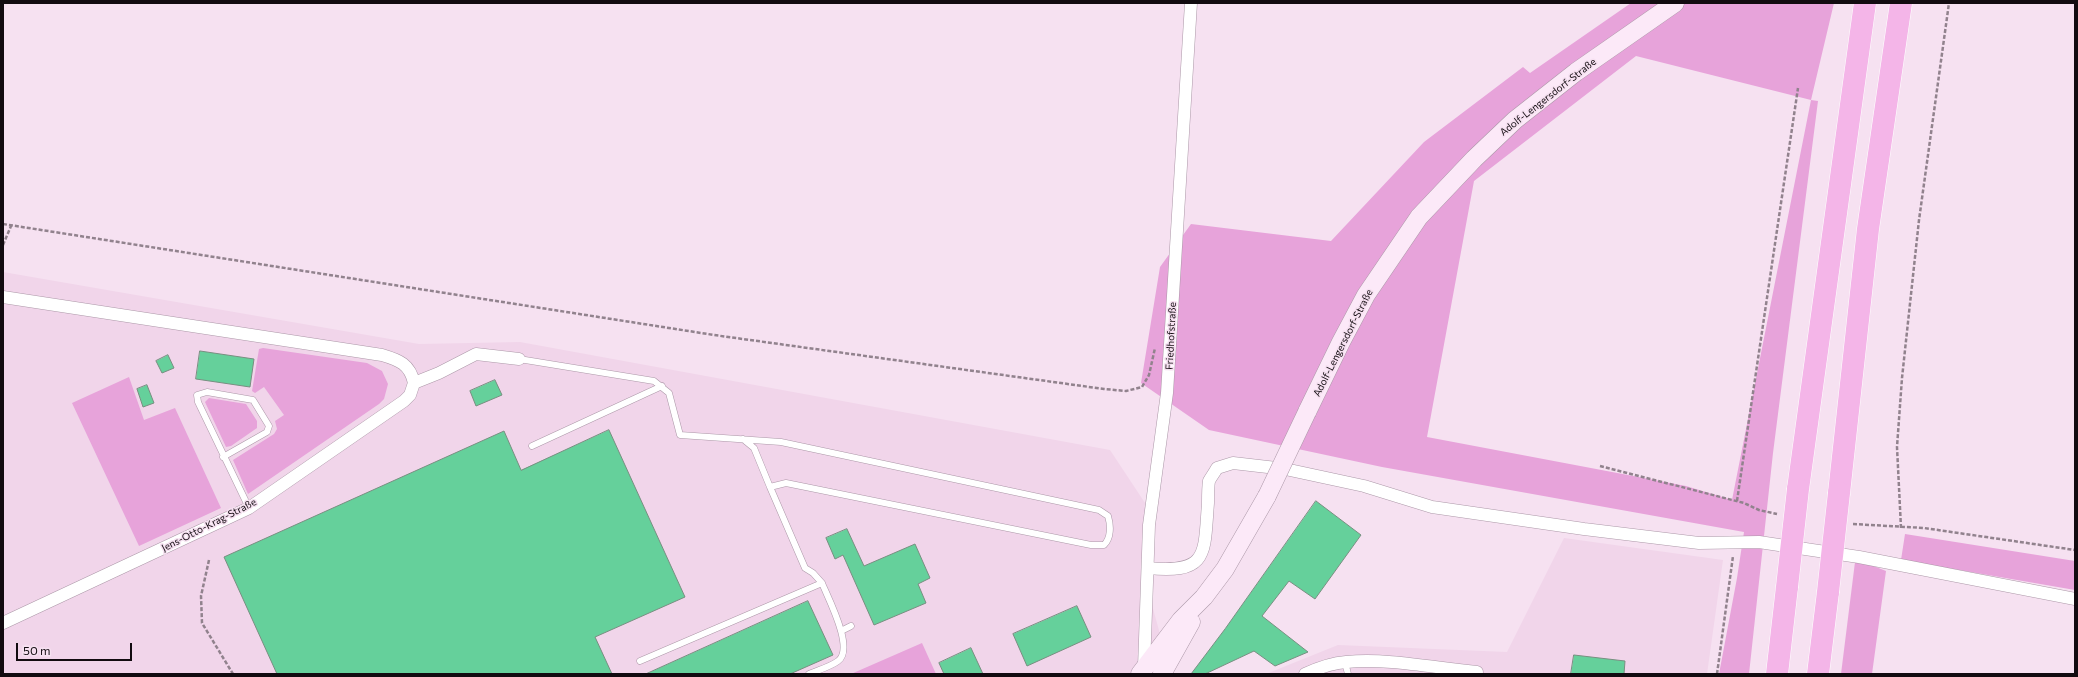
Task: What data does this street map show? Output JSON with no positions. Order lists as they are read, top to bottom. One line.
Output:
{"streets":{"street":["Adolf-Lengersdorf-Straße","Friedhofstraße","Jens-Otto-Krag-Straße"]},"crossings":[["Adolf-Lengersdorf-Straße","Friedhofstraße"]],"scale_bar":"50 m"}
